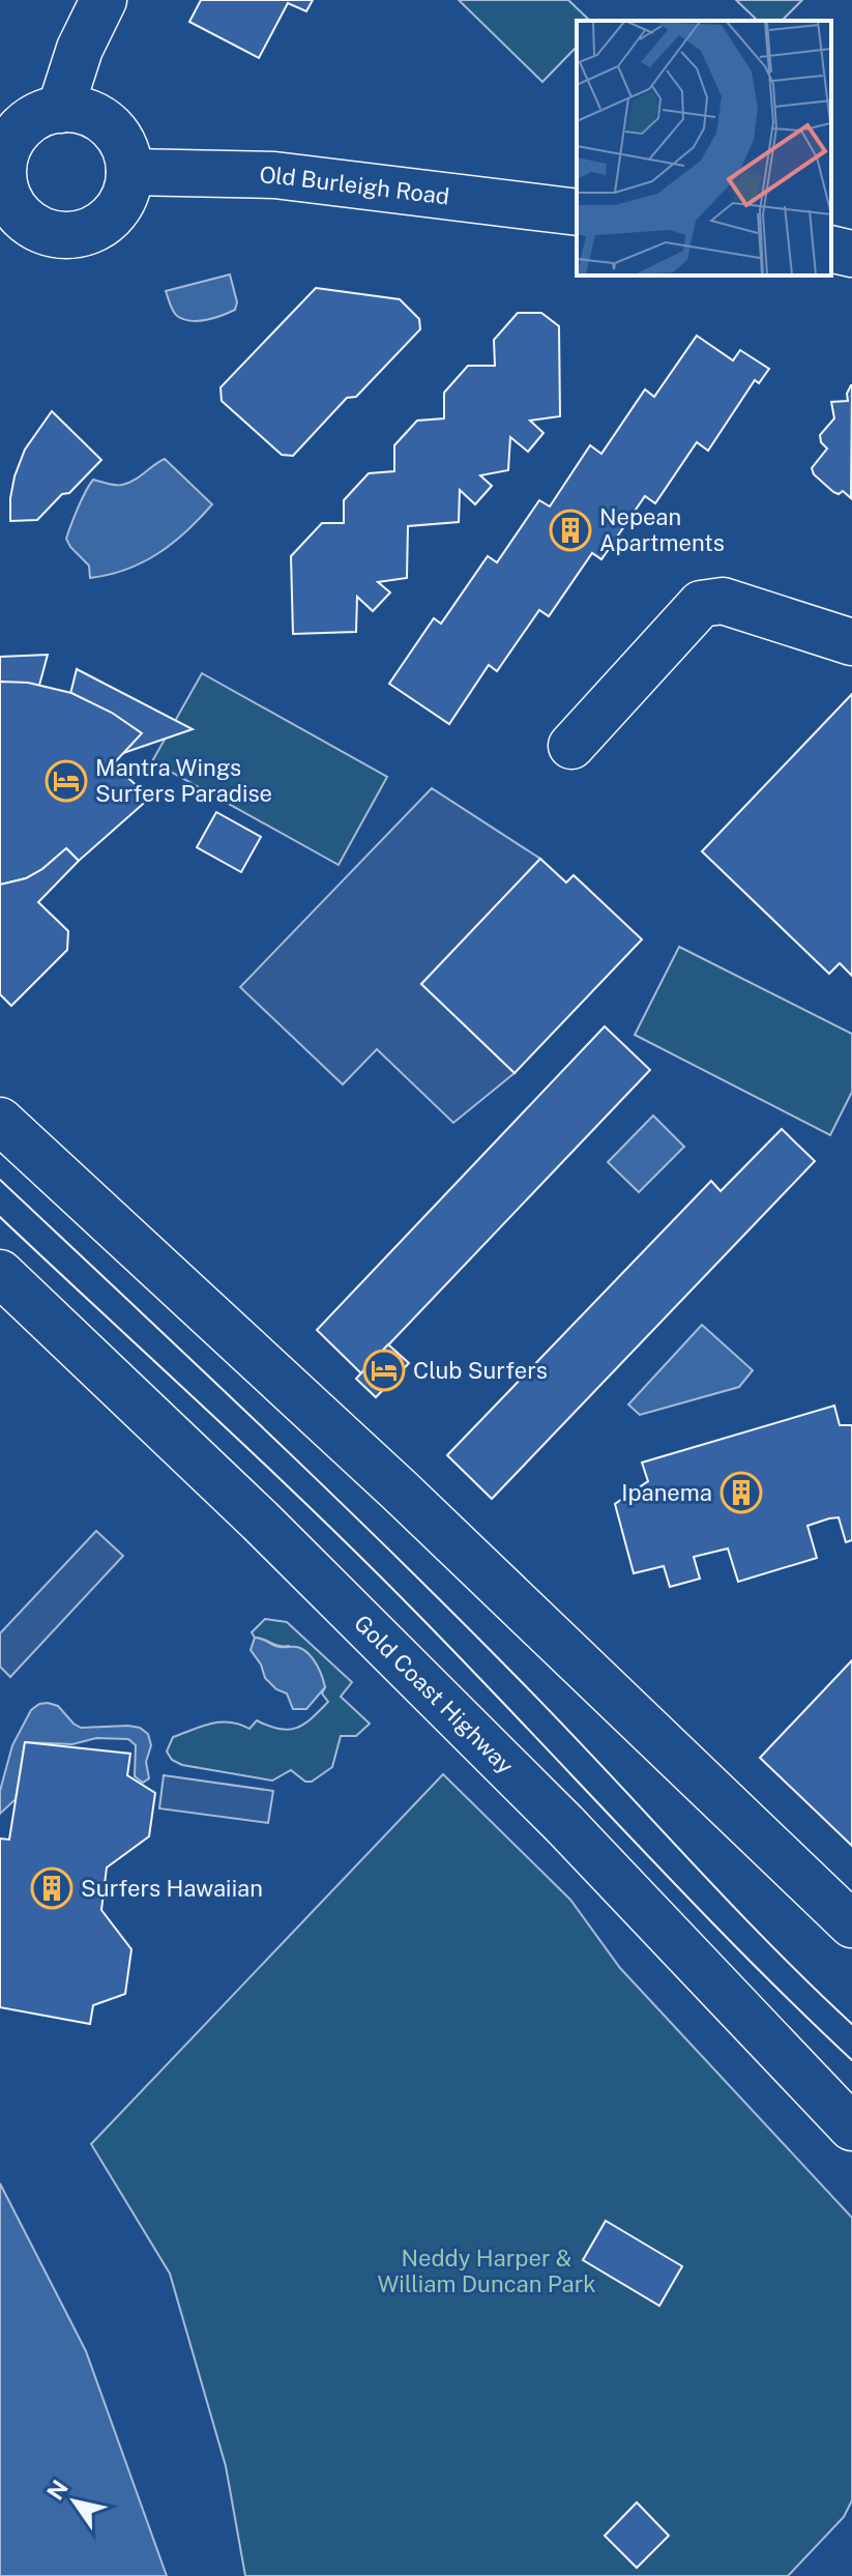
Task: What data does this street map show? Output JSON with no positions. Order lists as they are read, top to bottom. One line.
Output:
{"streets":{"main road":["Old Burleigh Road","Gold Coast Highway"]},"parks":["Neddy Harper & William Duncan Park"],"places":{"building":["Nepean Apartments","Ipanema","Surfers Hawaiian"],"hotel":["Mantra Wings Surfers Paradise","Club Surfers"]},"north":"top left"}
